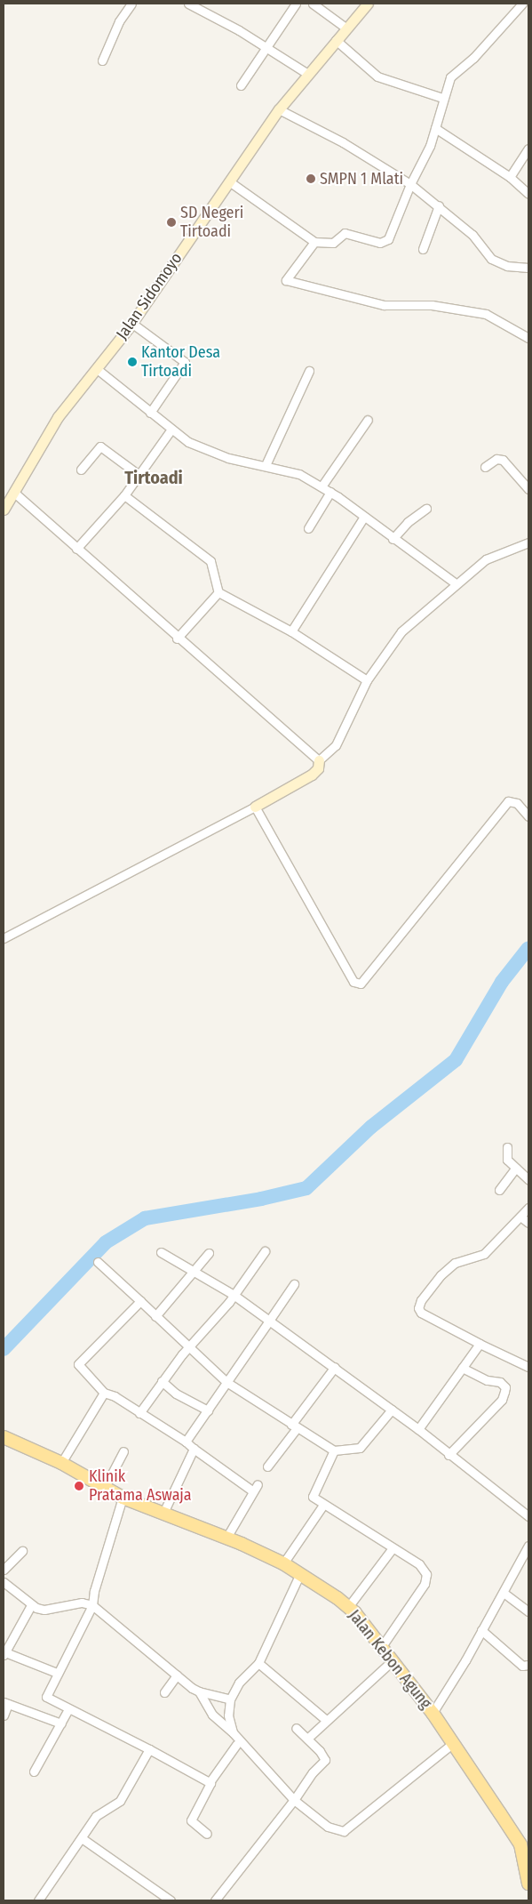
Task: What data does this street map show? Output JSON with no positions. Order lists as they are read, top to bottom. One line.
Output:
{"streets":{"main road":["Jalan Sidomoyo","Jalan Kebon Agung"]},"districts":["Tirtoadi"],"places":["SMPN 1 Mlati","SD Negeri Tirtoadi","Kantor Desa Tirtoadi","Klinik Pratama Aswaja"]}
